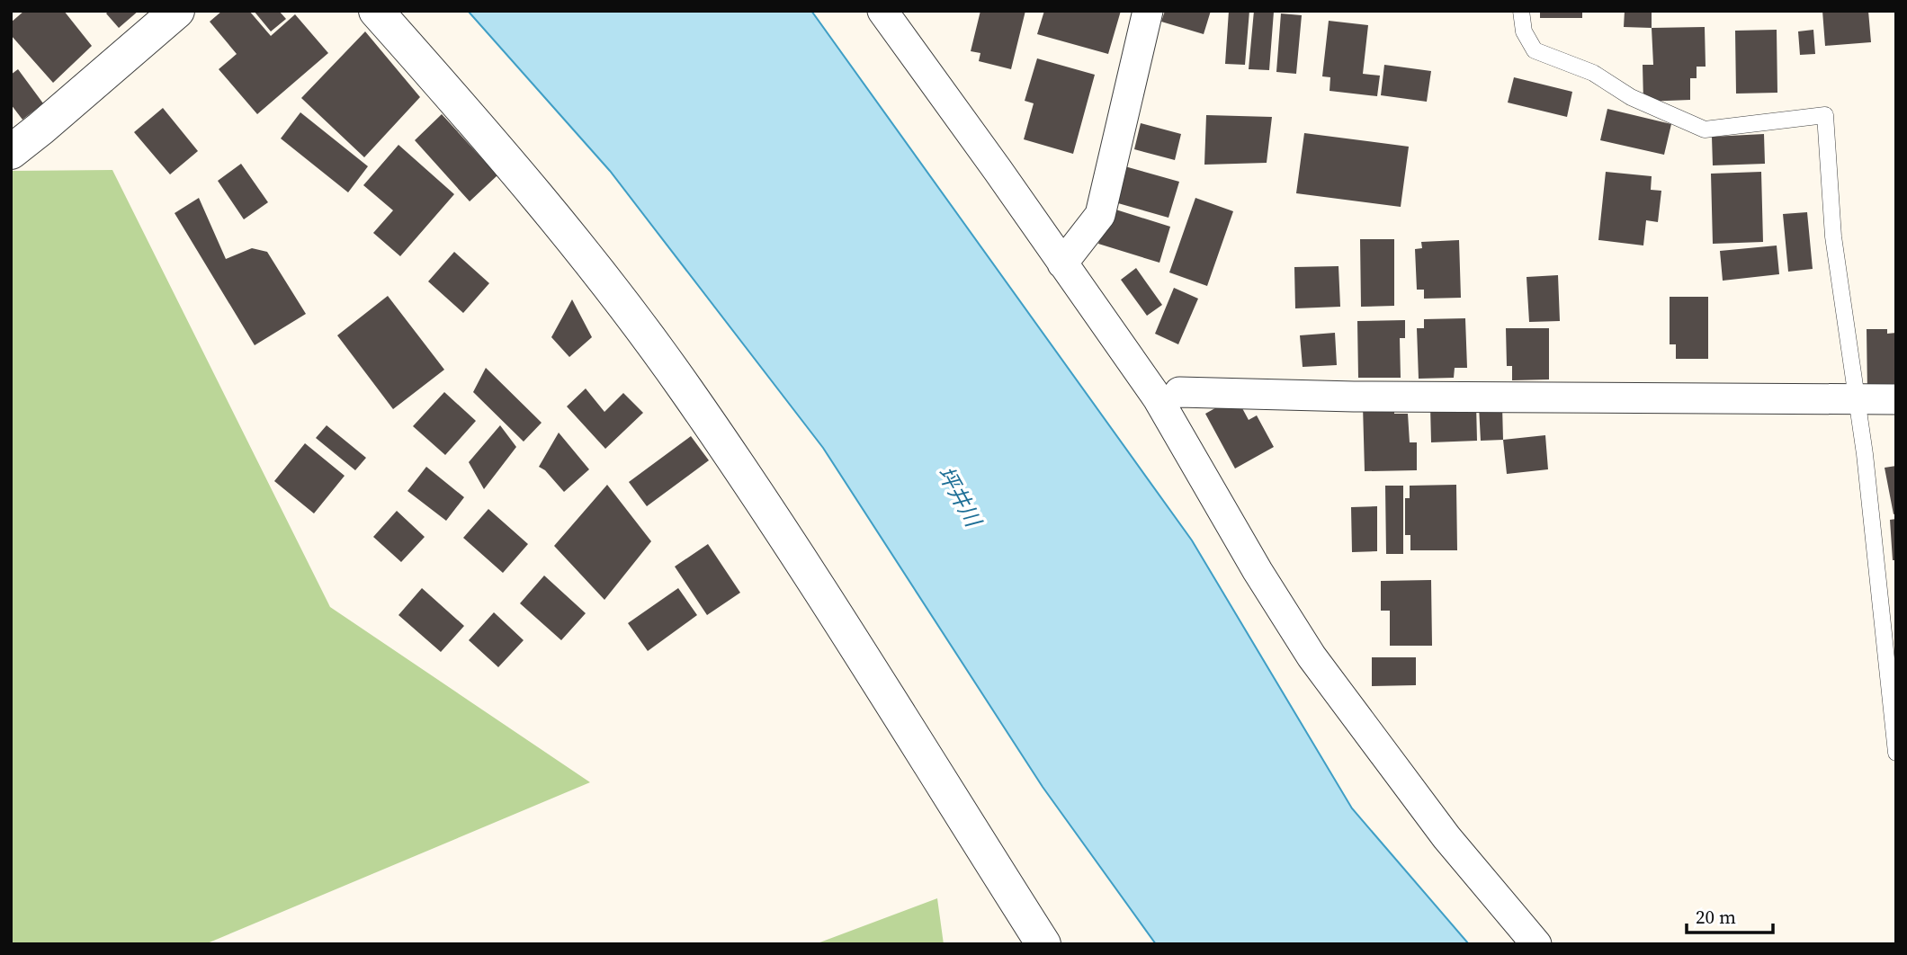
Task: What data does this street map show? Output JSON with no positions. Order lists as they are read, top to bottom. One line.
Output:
{"water":["坪井川"],"scale_bar":"20 m"}
